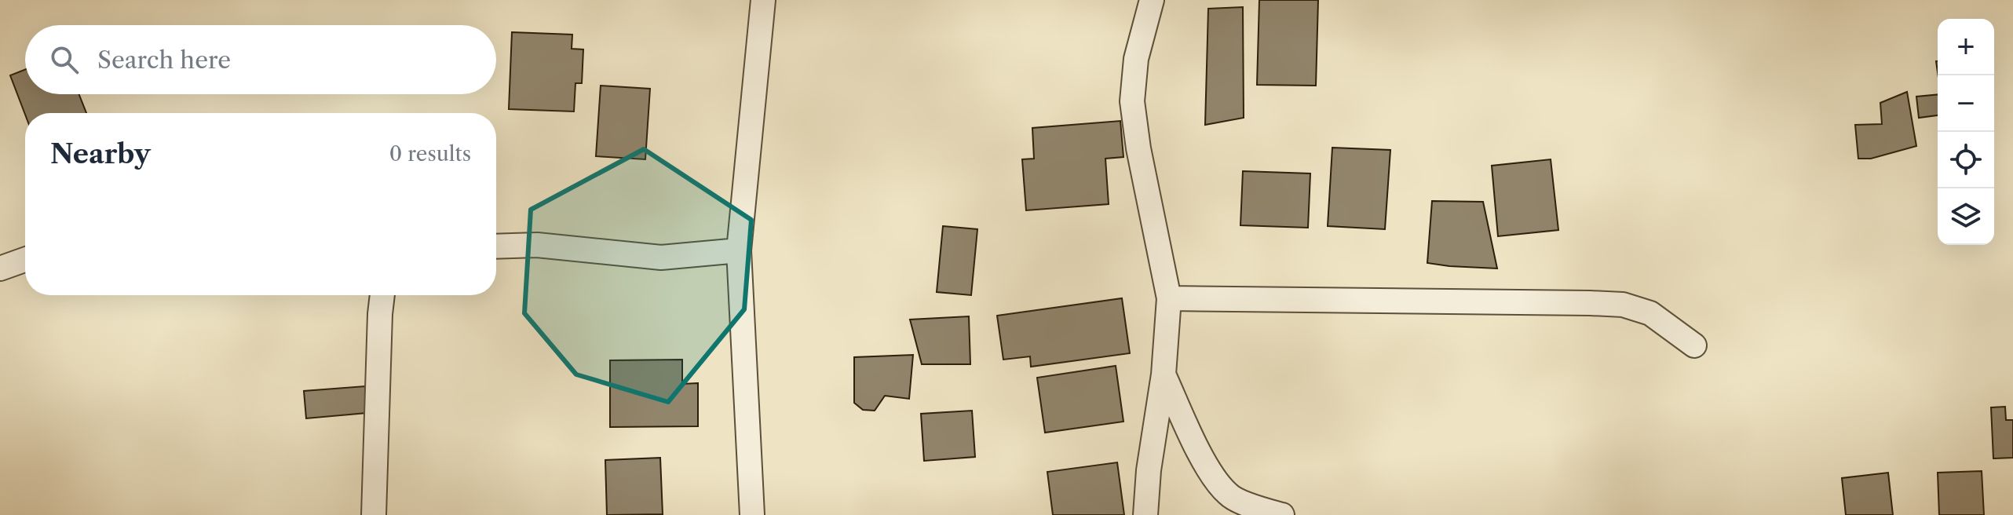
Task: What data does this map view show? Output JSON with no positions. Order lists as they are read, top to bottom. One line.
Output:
{"page":{"map_buttons":["+","−"],"search":"Search here","heading":["Nearby","0 results"]}}
